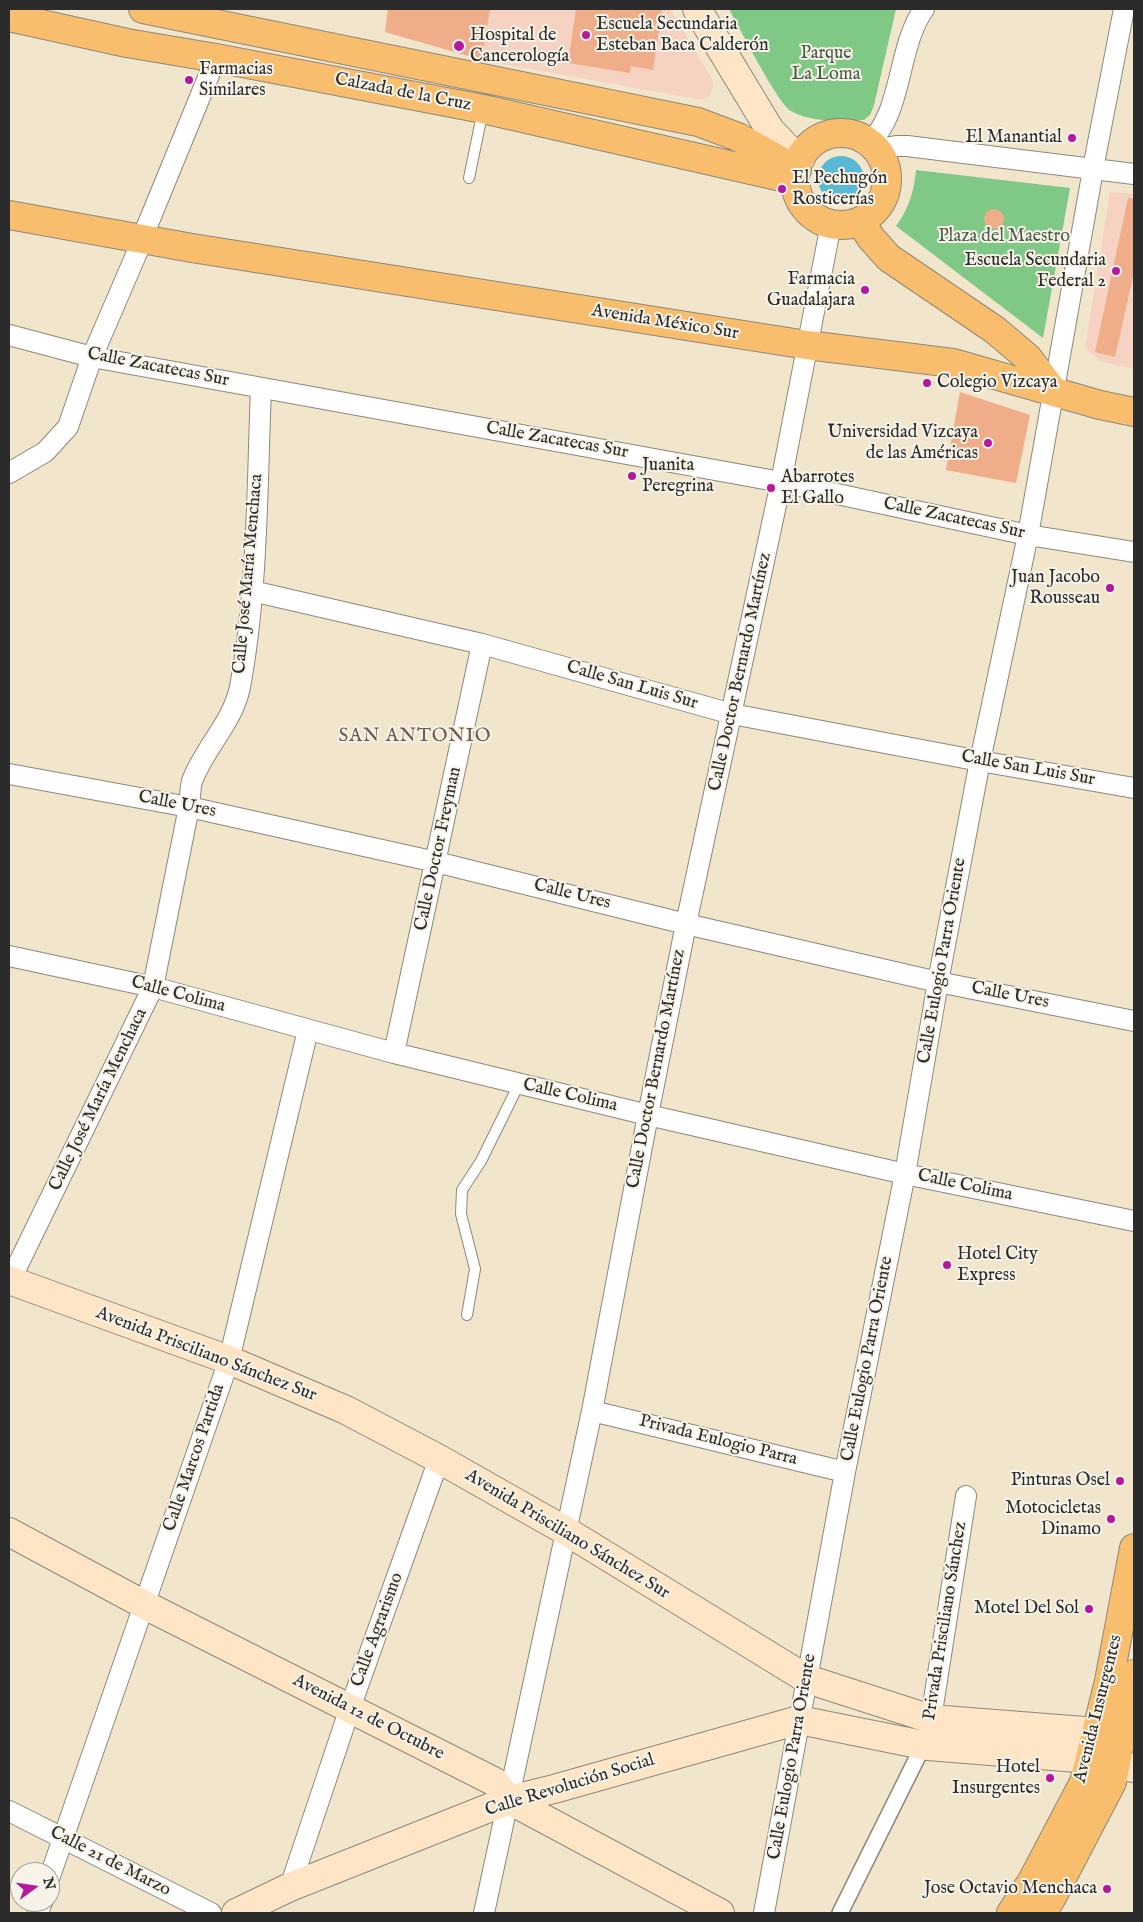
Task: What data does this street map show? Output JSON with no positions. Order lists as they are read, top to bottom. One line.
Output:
{"streets":{"main road":["Calzada de la Cruz","Avenida México Sur","Avenida Prisciliano Sánchez Sur","Avenida Insurgentes","Avenida 12 de Octubre","Calle Revolución Social"],"street":["Calle Zacatecas Sur","Calle José María Menchaca","Calle Doctor Bernardo Martínez","Calle San Luis Sur","Calle Ures","Calle Doctor Freyman","Calle Eulogio Parra Oriente","Calle Colima","Privada Eulogio Parra","Calle Marcos Partida","Privada Prisciliano Sánchez","Calle Agrarismo","Calle 21 de Marzo"]},"crossings":[["Calzada de la Cruz","Calle Doctor Bernardo Martínez"],["Avenida México Sur","Calle Doctor Bernardo Martínez"],["Avenida México Sur","Calle Eulogio Parra Oriente"],["Calle Zacatecas Sur","Calle José María Menchaca"],["Calle Zacatecas Sur","Calle Doctor Bernardo Martínez"],["Calle Zacatecas Sur","Calle Eulogio Parra Oriente"],["Calle José María Menchaca","Calle San Luis Sur"],["Calle José María Menchaca","Calle Ures"],["Calle José María Menchaca","Calle Colima"],["Calle José María Menchaca","Avenida Prisciliano Sánchez Sur"],["Calle Doctor Bernardo Martínez","Calle San Luis Sur"],["Calle Doctor Bernardo Martínez","Calle Ures"],["Calle Doctor Bernardo Martínez","Calle Colima"],["Calle Doctor Bernardo Martínez","Avenida Prisciliano Sánchez Sur"],["Calle Doctor Bernardo Martínez","Privada Eulogio Parra"],["Calle Doctor Bernardo Martínez","Avenida 12 de Octubre"],["Calle Doctor Bernardo Martínez","Calle Revolución Social"],["Calle San Luis Sur","Calle Doctor Freyman"],["Calle San Luis Sur","Calle Eulogio Parra Oriente"],["Calle Ures","Calle Doctor Freyman"],["Calle Ures","Calle Eulogio Parra Oriente"],["Calle Doctor Freyman","Calle Colima"],["Calle Eulogio Parra Oriente","Calle Colima"],["Calle Eulogio Parra Oriente","Avenida Prisciliano Sánchez Sur"],["Calle Eulogio Parra Oriente","Privada Eulogio Parra"],["Calle Eulogio Parra Oriente","Calle Revolución Social"],["Calle Colima","Calle Marcos Partida"],["Avenida Prisciliano Sánchez Sur","Calle Marcos Partida"],["Avenida Prisciliano Sánchez Sur","Privada Prisciliano Sánchez"],["Avenida Prisciliano Sánchez Sur","Calle Agrarismo"],["Avenida Prisciliano Sánchez Sur","Avenida Insurgentes"],["Calle Marcos Partida","Avenida 12 de Octubre"],["Calle Marcos Partida","Calle 21 de Marzo"],["Calle Agrarismo","Avenida 12 de Octubre"],["Calle Agrarismo","Calle Revolución Social"],["Avenida 12 de Octubre","Calle Revolución Social"]],"districts":["SAN ANTONIO"],"parks":["Parque La Loma","Plaza del Maestro"],"places":["Escuela Secundaria Esteban Baca Calderón","Hospital de Cancerología","Farmacias Similares","El Manantial","El Pechugón Rosticerías","Escuela Secundaria Federal 2","Farmacia Guadalajara","Colegio Vizcaya","Universidad Vizcaya de las Américas","Juanita Peregrina","Abarrotes El Gallo","Juan Jacobo Rousseau","Hotel City Express","Pinturas Osel","Motocicletas Dinamo","Motel Del Sol","Hotel Insurgentes","Jose Octavio Menchaca"],"north":"right"}
